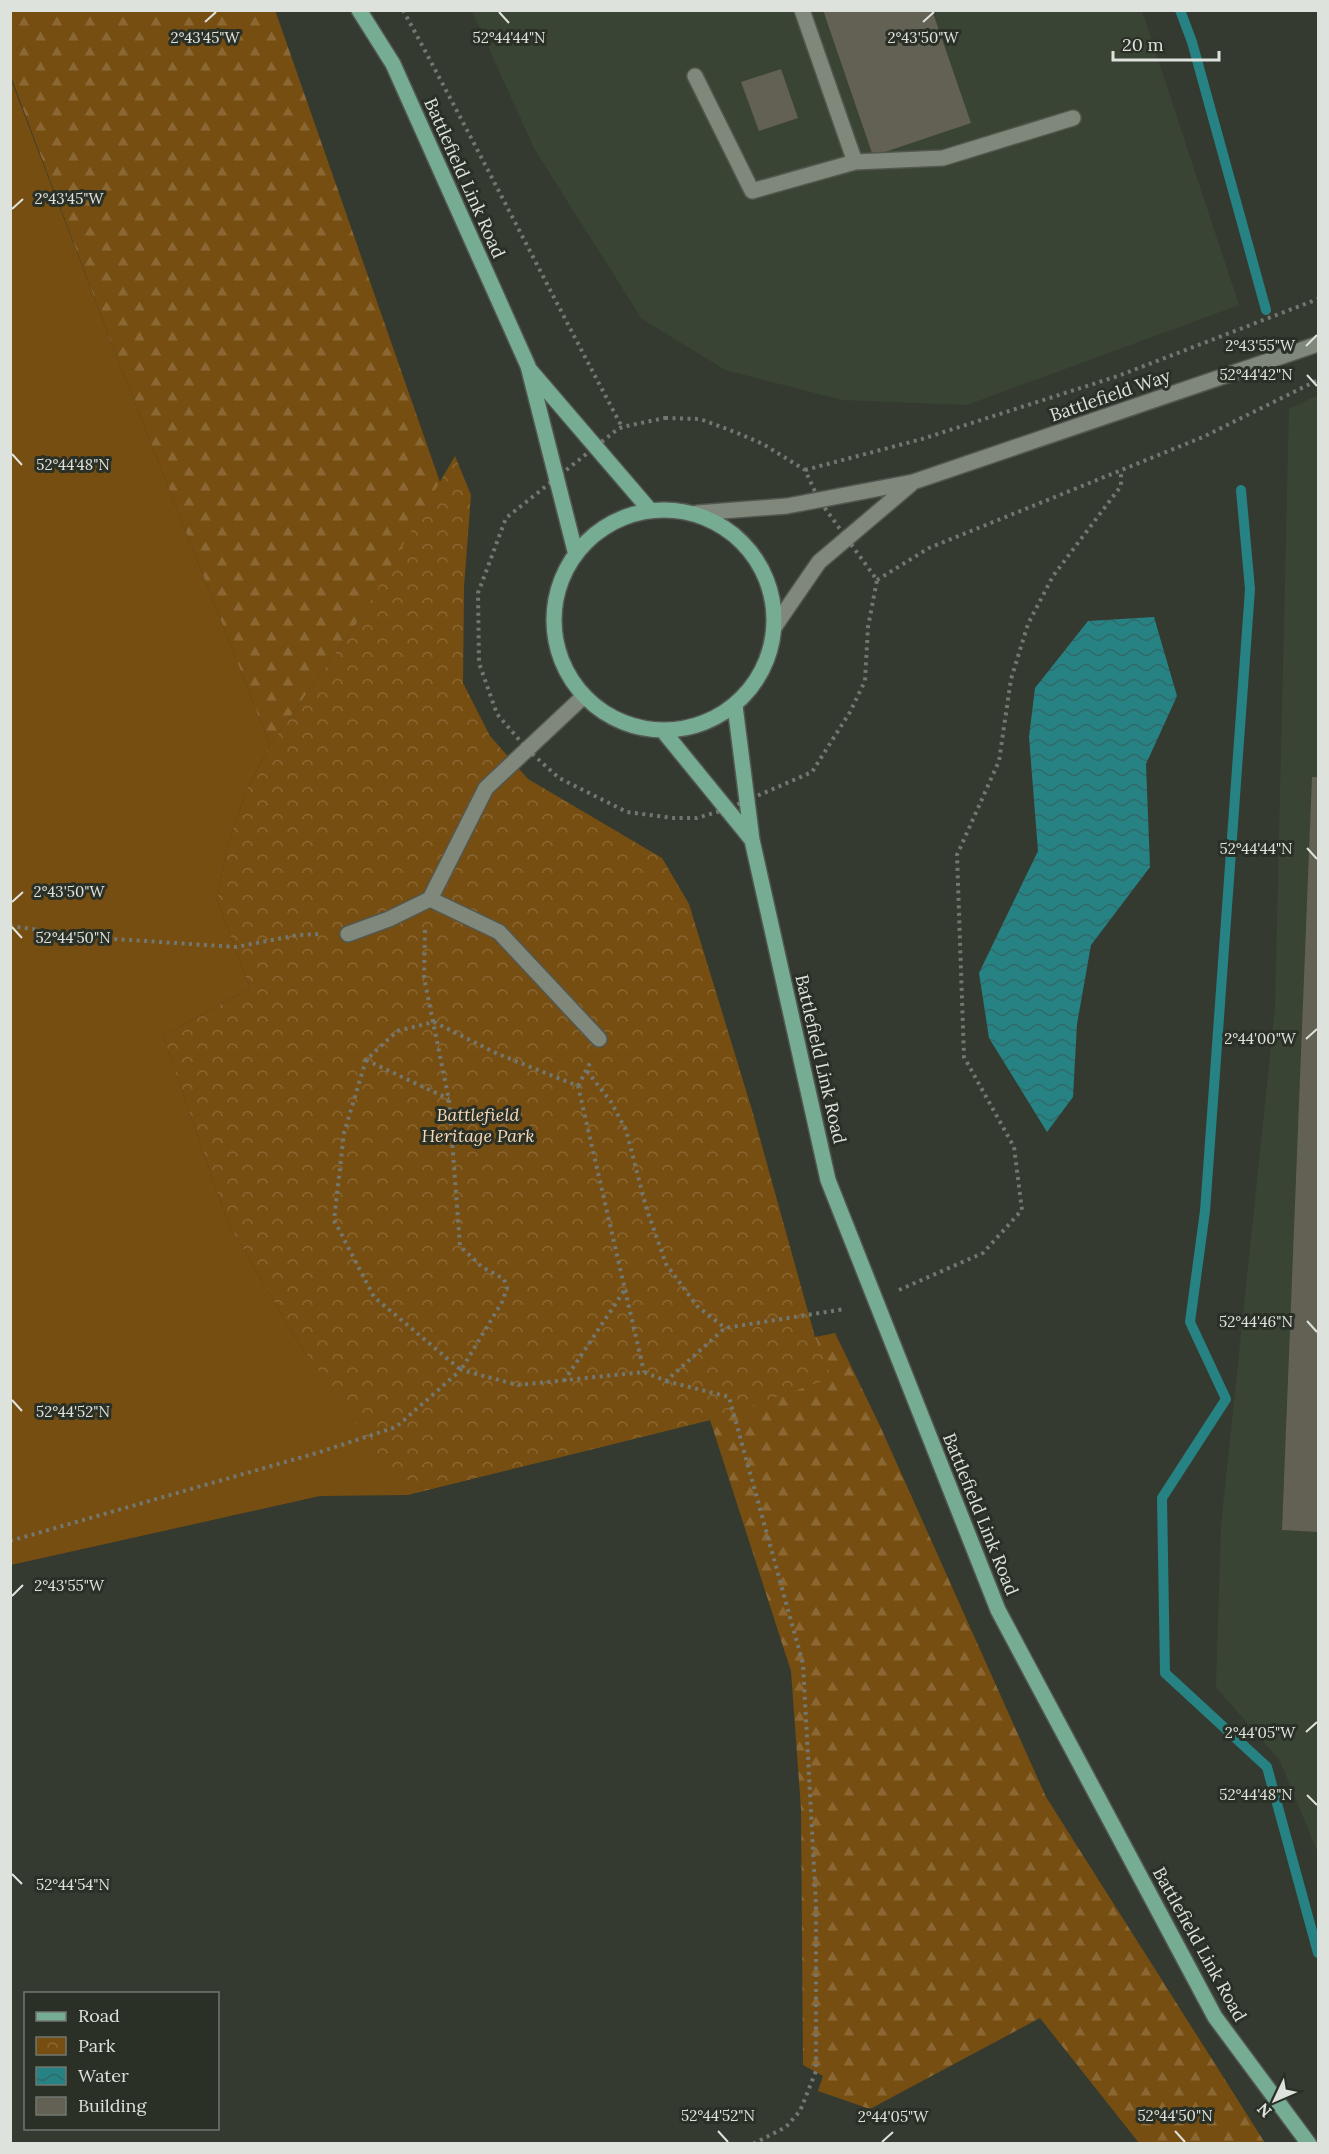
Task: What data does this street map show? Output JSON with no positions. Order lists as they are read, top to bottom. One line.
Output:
{"streets":{"main road":["Battlefield Link Road"],"street":["Battlefield Way"]},"parks":["Battlefield Heritage Park"],"legend":["Road","Park","Water","Building"],"scale_bar":"20 m","north":"bottom left","coordinates":["2°43'45\"W","2°43'50\"W","52°44'44\"N","2°43'55\"W","52°44'42\"N","52°44'48\"N","52°44'50\"N","2°44'00\"W","52°44'46\"N","52°44'52\"N","2°44'05\"W","52°44'54\"N"]}
